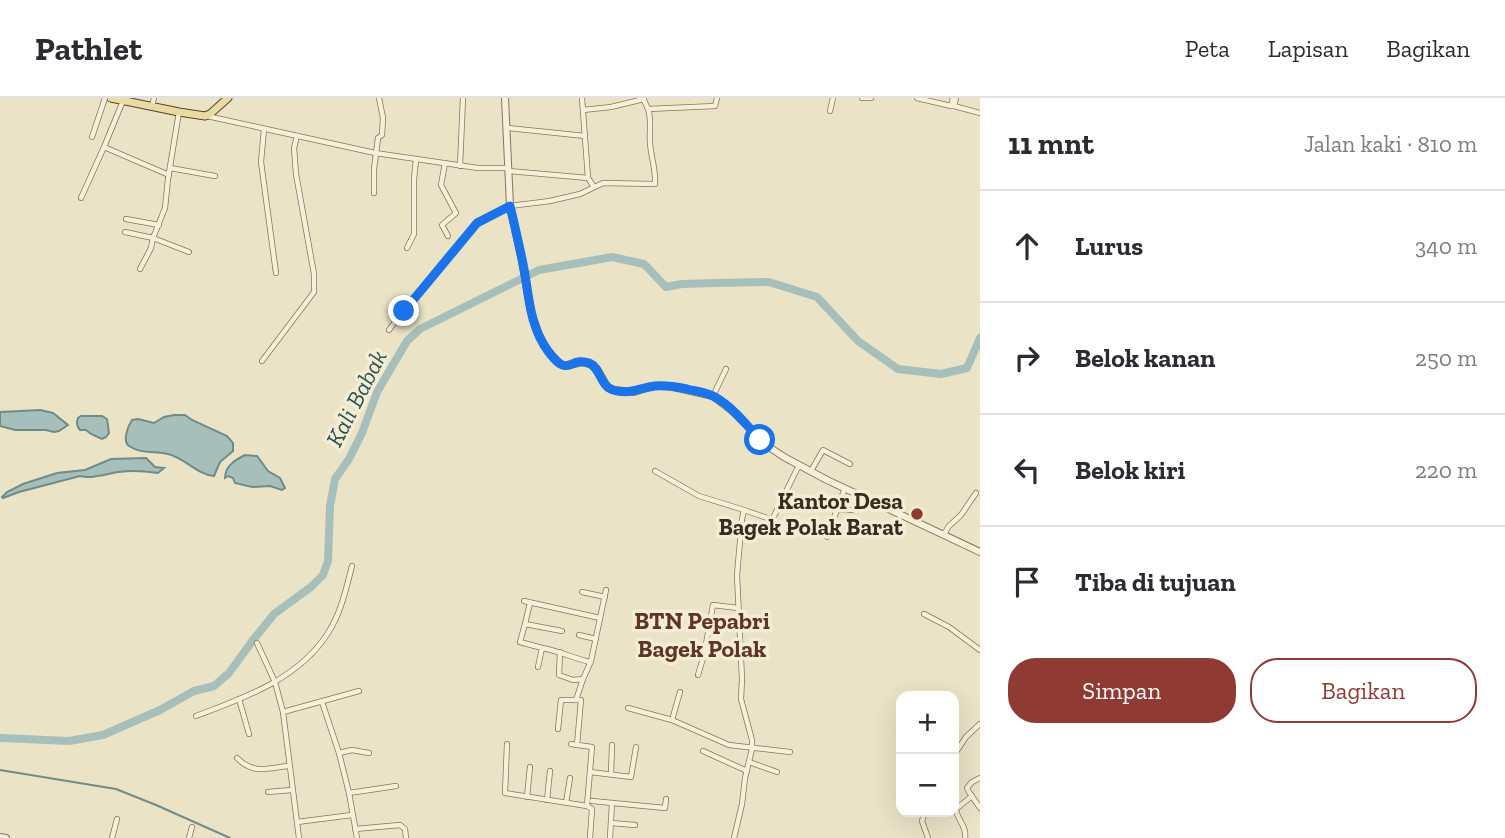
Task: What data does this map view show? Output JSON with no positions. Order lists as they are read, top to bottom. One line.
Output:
{"districts":["BTN Pepabri Bagek Polak"],"water":["Kali Babak"],"places":["Kantor Desa Bagek Polak Barat"],"page":{"header":"Pathlet","nav":["Peta","Lapisan","Bagikan"],"heading":["11 mnt","Jalan kaki · 810 m"],"list":[["Lurus","340 m"],["Belok kanan","250 m"],["Belok kiri","220 m"],"Tiba di tujuan"],"buttons":["Simpan","Bagikan"],"map_buttons":["+","−"]}}
